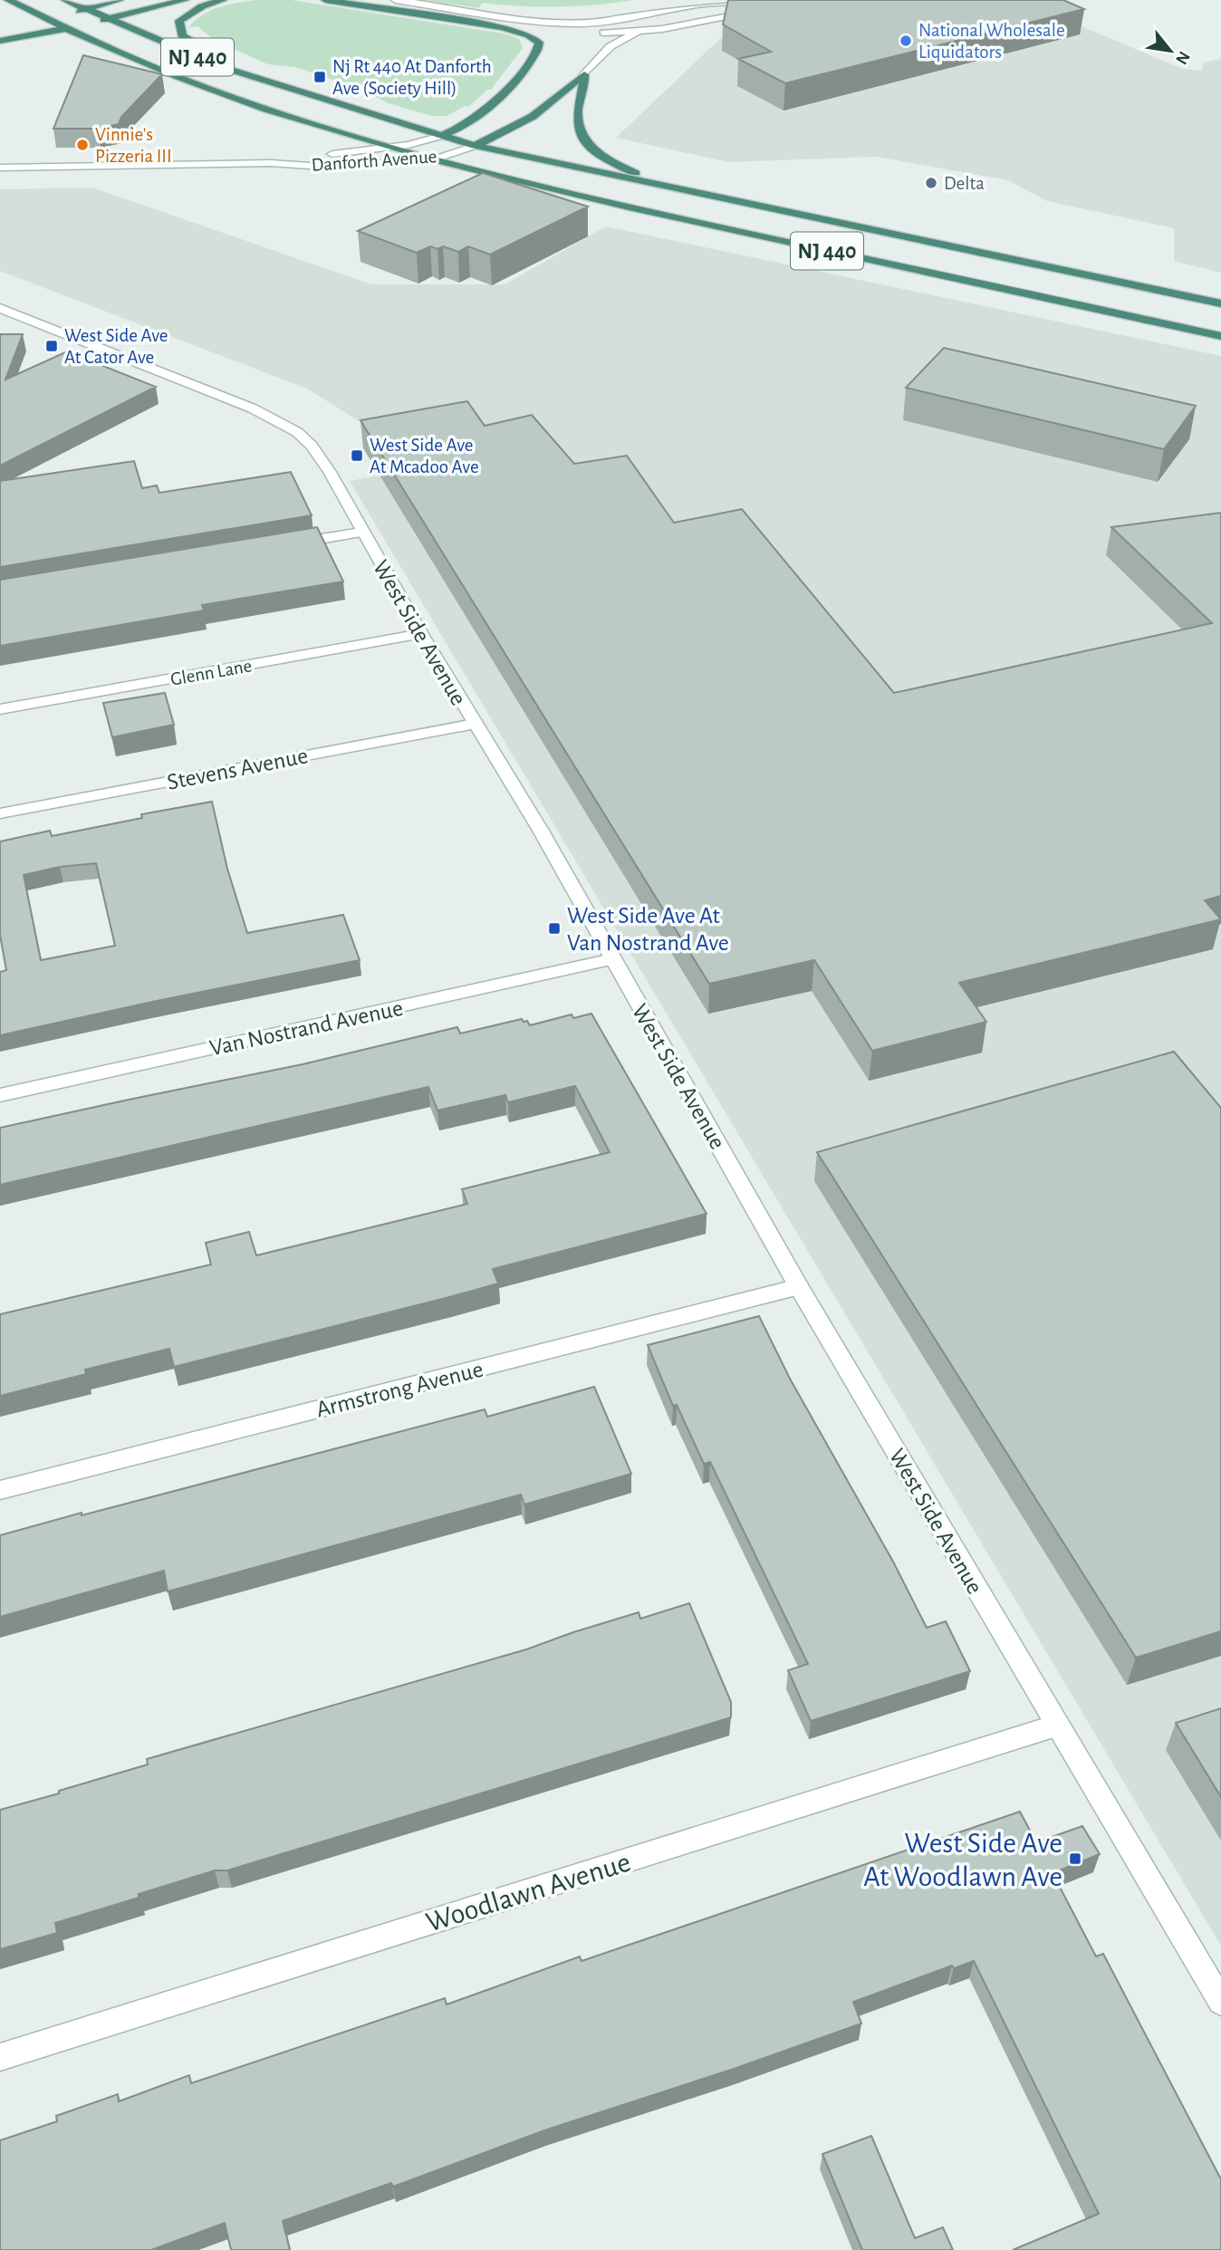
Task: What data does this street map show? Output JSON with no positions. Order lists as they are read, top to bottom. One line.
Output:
{"streets":{"highway":["NJ 440"],"street":["Danforth Avenue","West Side Avenue","Glenn Lane","Stevens Avenue","Van Nostrand Avenue","Armstrong Avenue","Woodlawn Avenue"]},"crossings":[["NJ 440","Danforth Avenue"],["West Side Avenue","Glenn Lane"],["West Side Avenue","Stevens Avenue"],["West Side Avenue","Van Nostrand Avenue"],["West Side Avenue","Armstrong Avenue"],["West Side Avenue","Woodlawn Avenue"]],"places":{"other":["National Wholesale Liquidators","Vinnie's Pizzeria III","Delta"],"transit":["Nj Rt 440 At Danforth Ave (Society Hill)","West Side Ave At Cator Ave","West Side Ave At Mcadoo Ave","West Side Ave At Van Nostrand Ave","West Side Ave At Woodlawn Ave"]},"north":"bottom right"}
